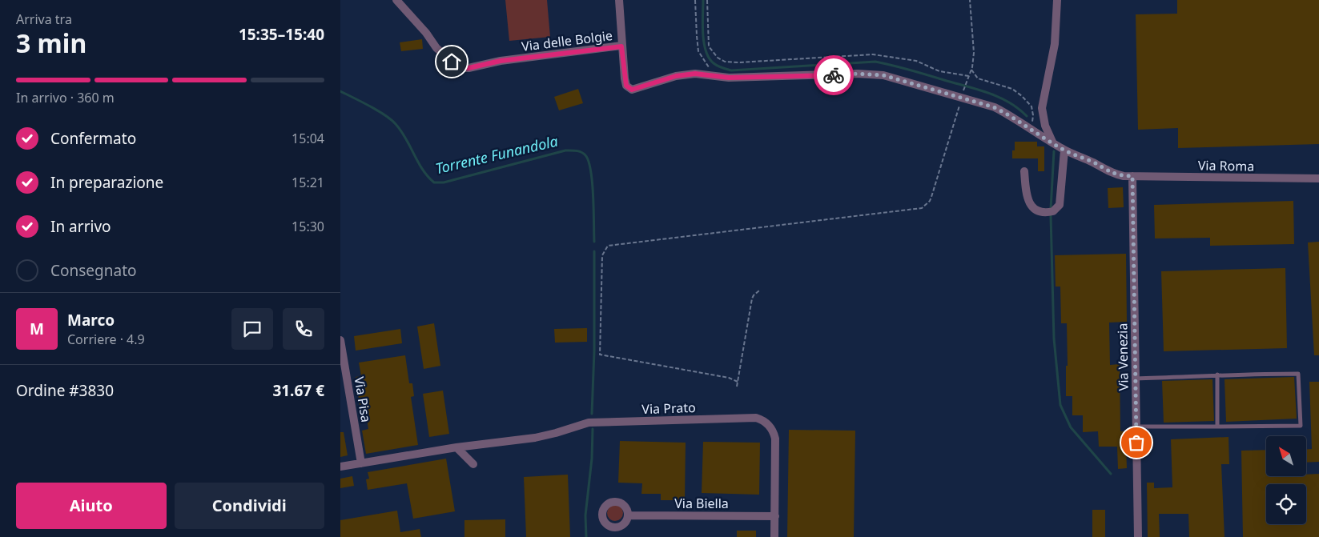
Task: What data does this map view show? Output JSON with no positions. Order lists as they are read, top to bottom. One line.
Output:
{"streets":{"street":["Via delle Bolgie","Via Roma","Via Venezia","Via Pisa","Via Prato","Via Biella"]},"crossings":[["Via delle Bolgie","Via Roma"],["Via Roma","Via Venezia"],["Via Pisa","Via Prato"],["Via Prato","Via Biella"]],"water":["Torrente Funandola"],"north":"top left","page":{"heading":["3 min","Arriva tra","15:35–15:40"],"panel":["Marco","Corriere · 4.9","Ordine #3830","31.67 €"],"bar":"In arrivo · 360 m","list":[["Confermato","15:04"],["In preparazione","15:21"],["In arrivo","15:30"],"Consegnato"],"round":"M","buttons":["Aiuto","Condividi"]}}
